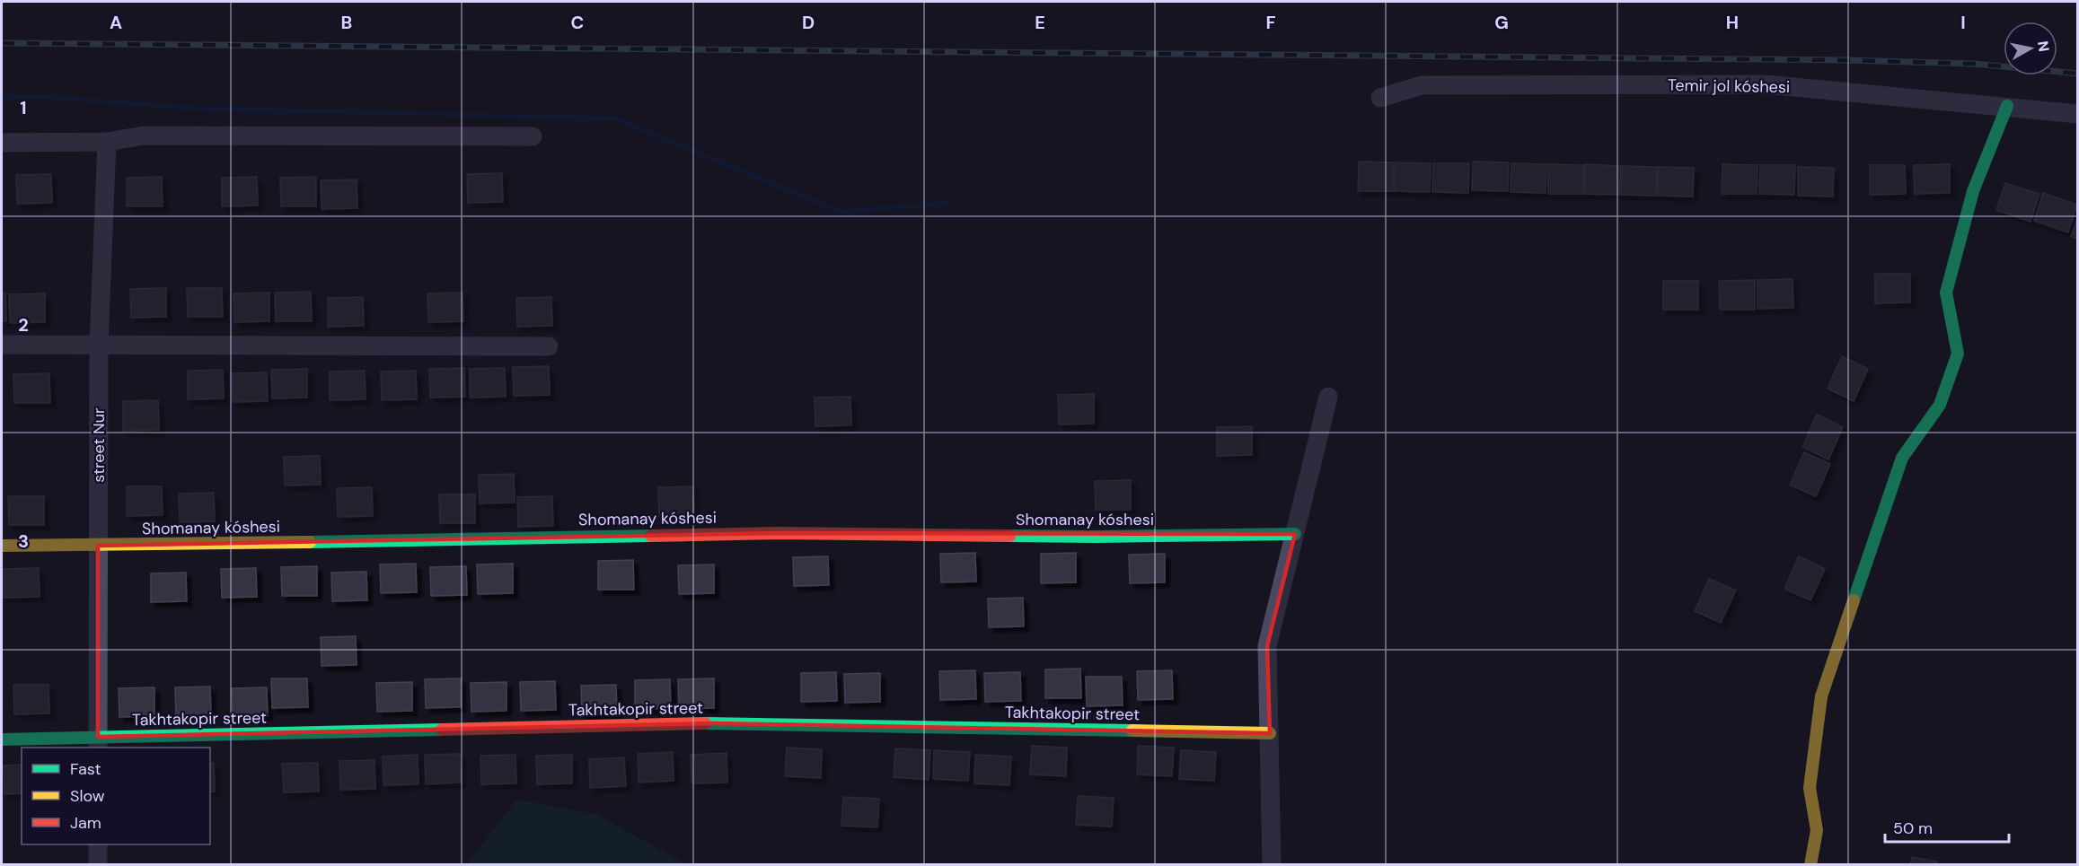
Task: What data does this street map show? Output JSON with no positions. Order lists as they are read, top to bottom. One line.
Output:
{"streets":{"street":["Temir jol kóshesi","street Nur","Shomanay kóshesi","Takhtakopir street"]},"crossings":[["street Nur","Shomanay kóshesi"],["street Nur","Takhtakopir street"]],"legend":["Fast","Slow","Jam"],"scale_bar":"50 m","north":"right","grid":{"columns":["A","B","C","D","E","F","G","H","I"],"rows":["1","2","3"]}}
